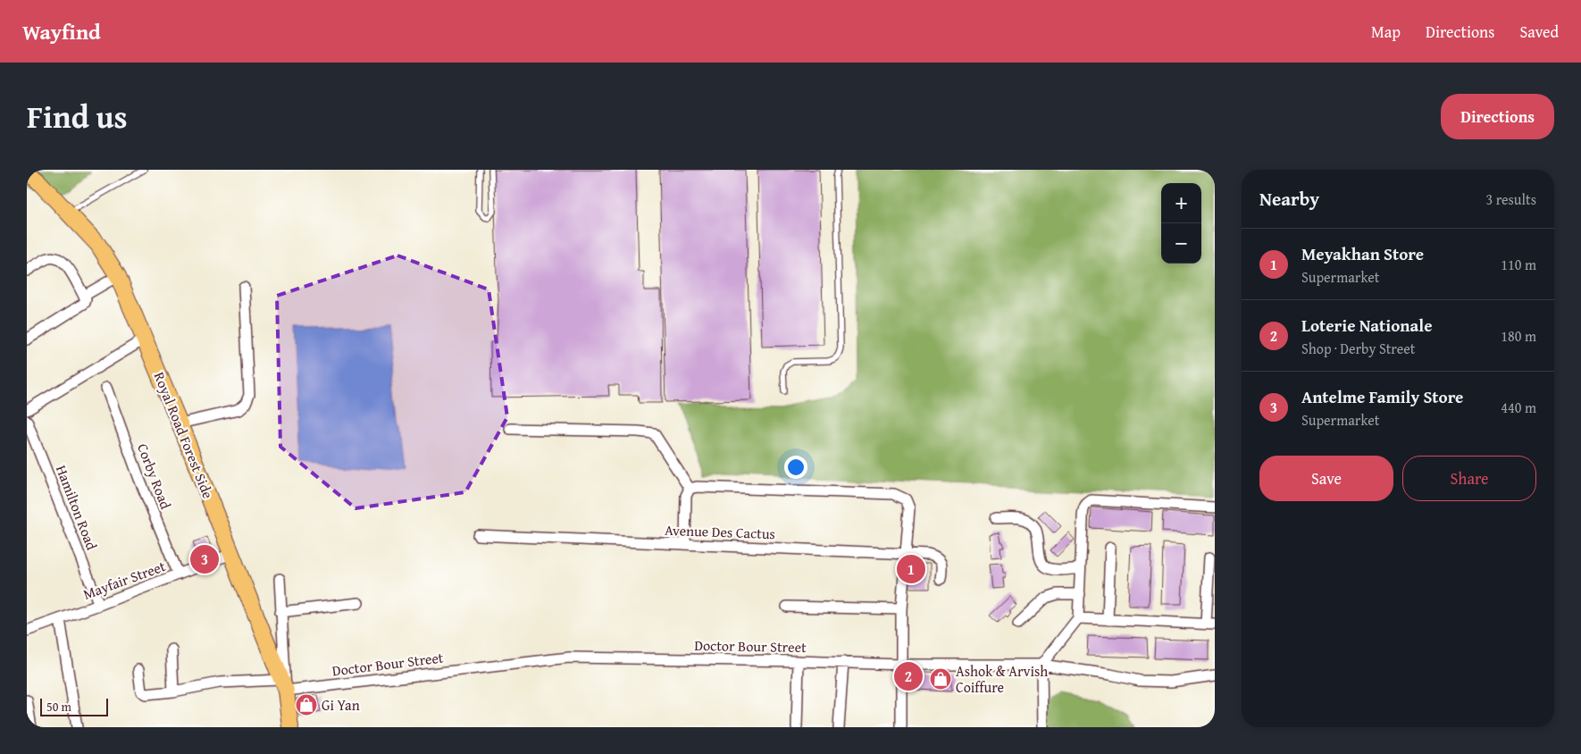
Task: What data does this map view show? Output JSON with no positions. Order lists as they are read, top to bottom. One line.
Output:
{"streets":{"main road":["Royal Road Forest Side"],"street":["Corby Road","Hamilton Road","Avenue Des Cactus","Mayfair Street","Doctor Bour Street"]},"crossings":[["Royal Road Forest Side","Mayfair Street"],["Royal Road Forest Side","Doctor Bour Street"],["Corby Road","Mayfair Street"],["Hamilton Road","Mayfair Street"]],"places":{"shop":["Ashok & Arvish Coiffure","Gi Yan"]},"scale_bar":"50 m","page":{"header":"Wayfind","nav":["Map","Directions","Saved"],"title":"Find us","buttons":["Directions",["Save","Share"]],"heading":["Nearby","3 results"],"map_buttons":["+","−"],"list":[{"mark":"1","name":"Meyakhan Store","note":"Supermarket","value":"110 m"},{"mark":"2","name":"Loterie Nationale","note":"Shop · Derby Street","value":"180 m"},{"mark":"3","name":"Antelme Family Store","note":"Supermarket","value":"440 m"}],"pins":["3","1","2"],"scale":"50 m"}}
